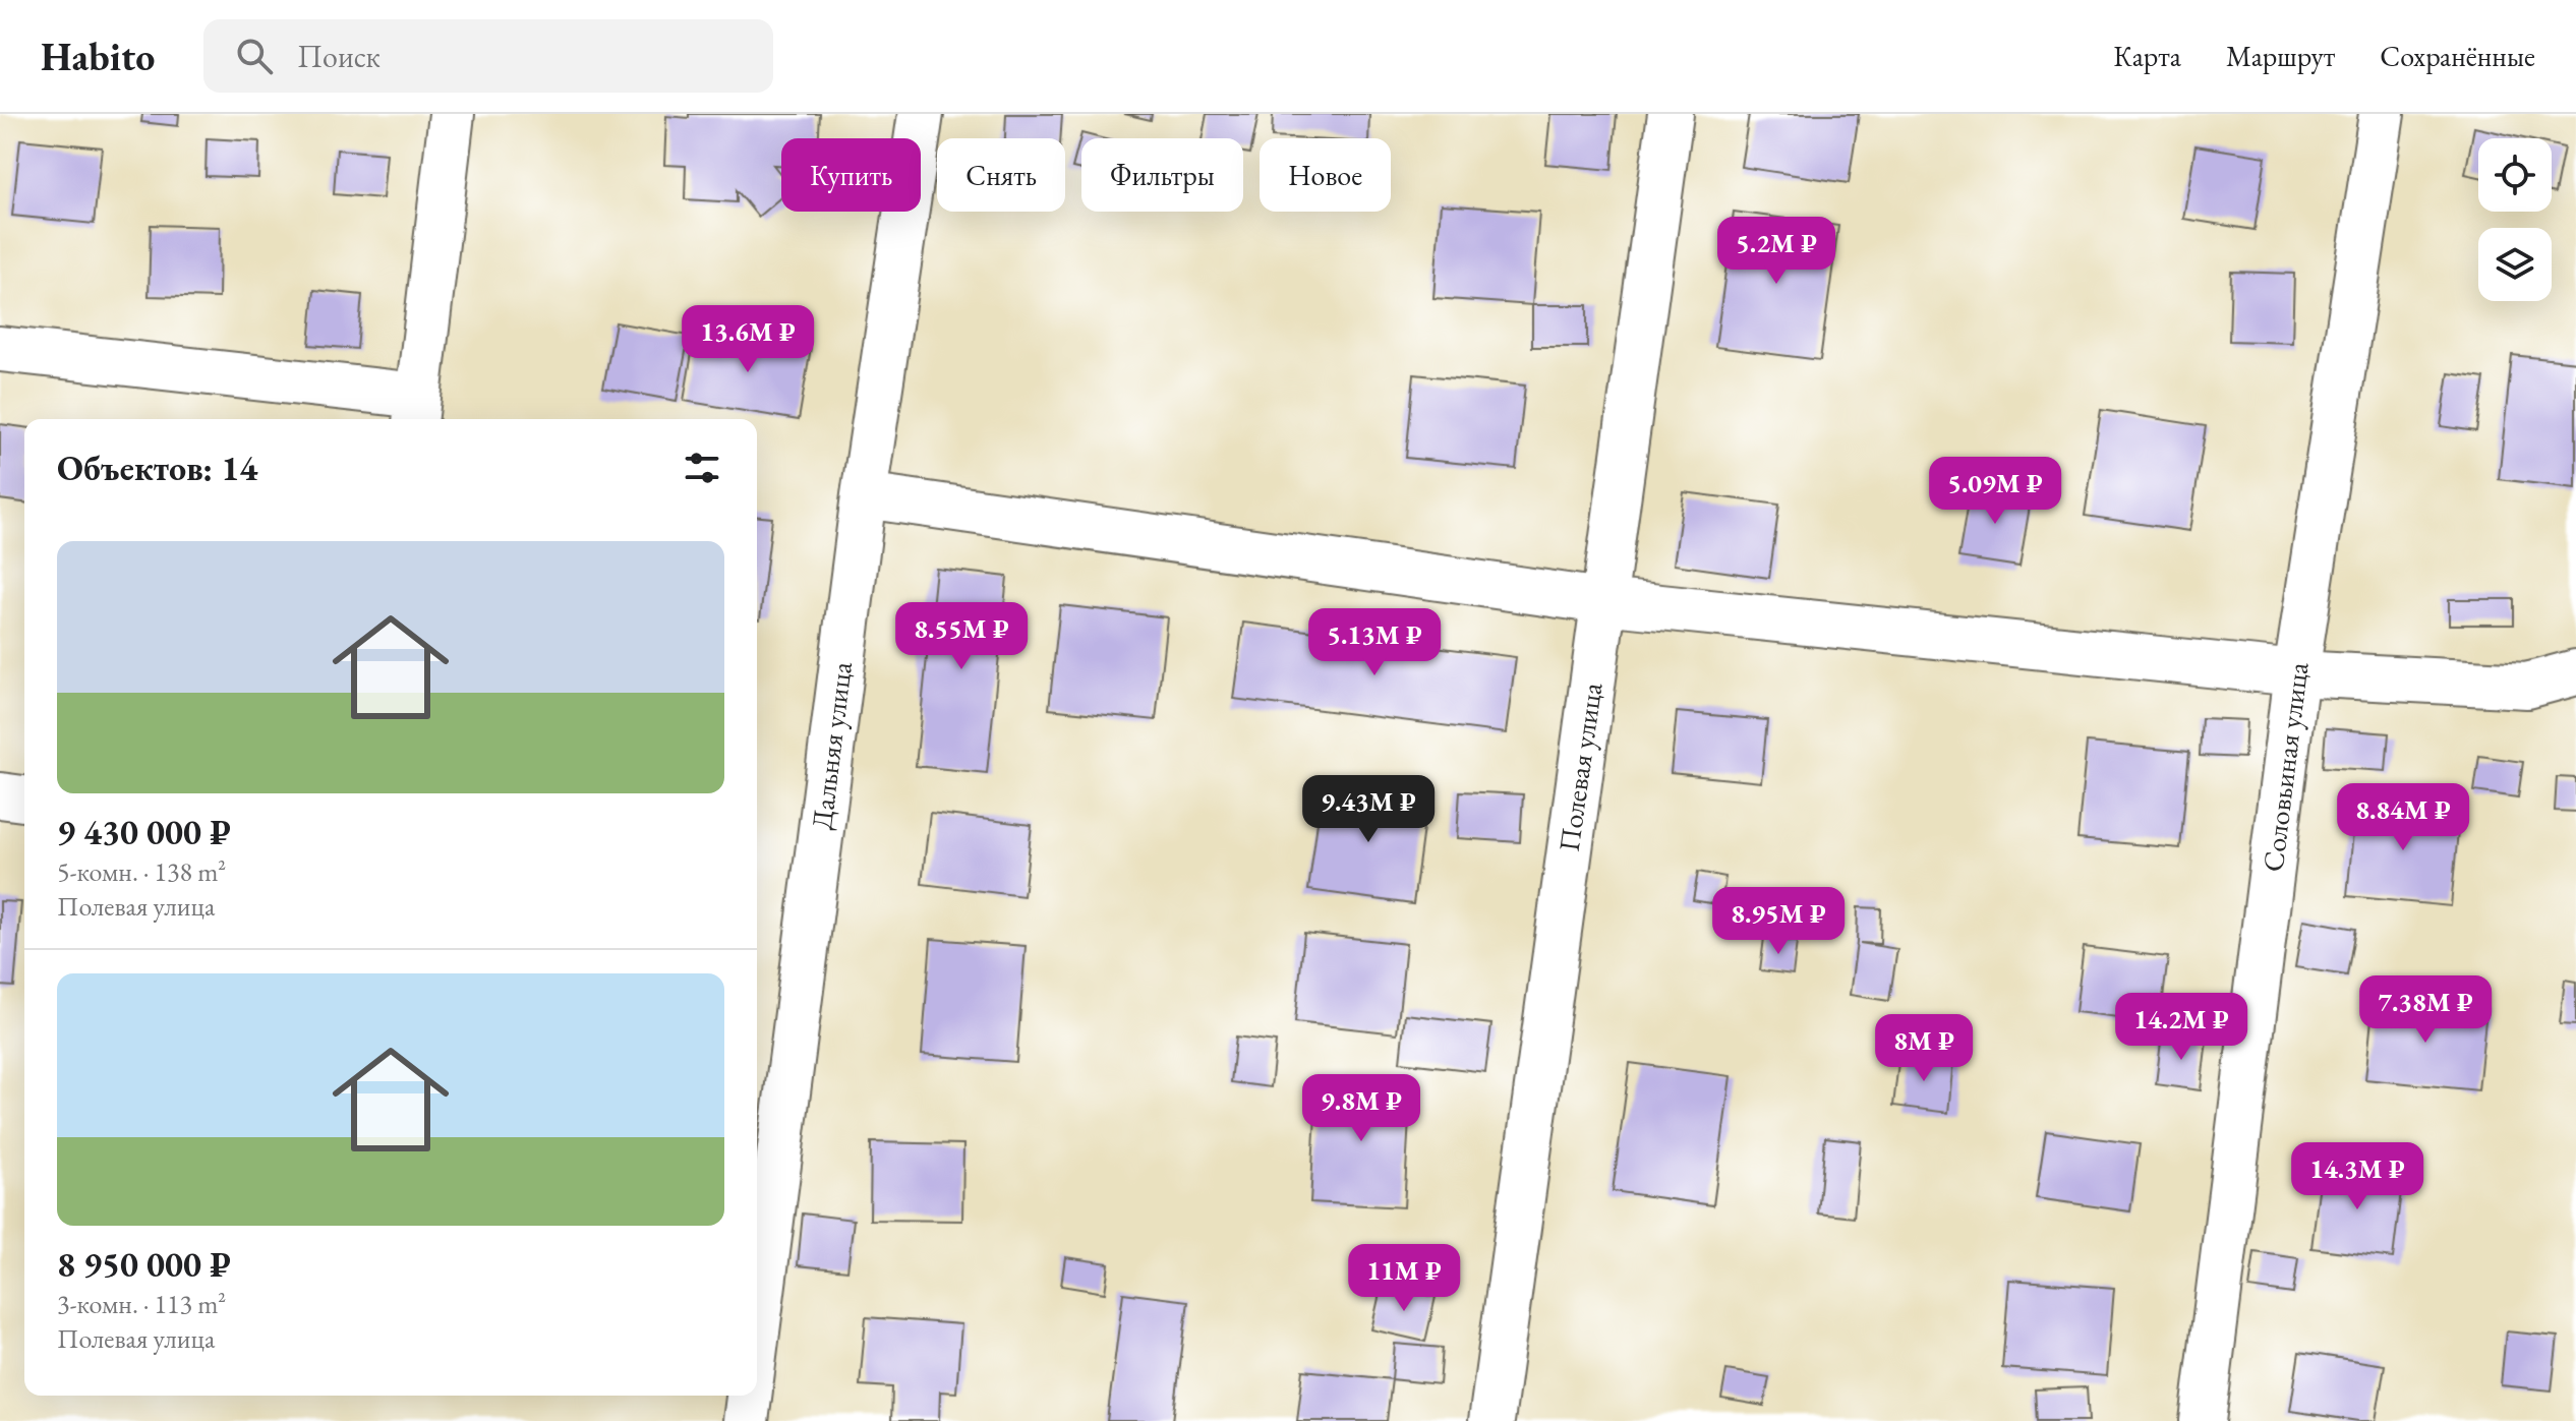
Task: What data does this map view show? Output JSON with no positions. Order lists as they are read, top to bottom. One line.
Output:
{"streets":{"street":["Дальняя улица","Полевая улица","Соловьиная улица"]},"page":{"header":"Habito","search":"Поиск","nav":["Карта","Маршрут","Сохранённые"],"chip":["Купить","Снять","Фильтры","Новое"],"price":["5.2M ₽","13.6M ₽","5.09M ₽","8.55M ₽","5.13M ₽","9.43M ₽","8.84M ₽","8.95M ₽","7.38M ₽","14.2M ₽","8M ₽","9.8M ₽","14.3M ₽","11M ₽"],"heading":"Объектов: 14","list":[{"name":"9 430 000 ₽","note":"5-комн. · 138 m² · Полевая улица"},{"name":"8 950 000 ₽","note":"3-комн. · 113 m² · Полевая улица"}]}}
